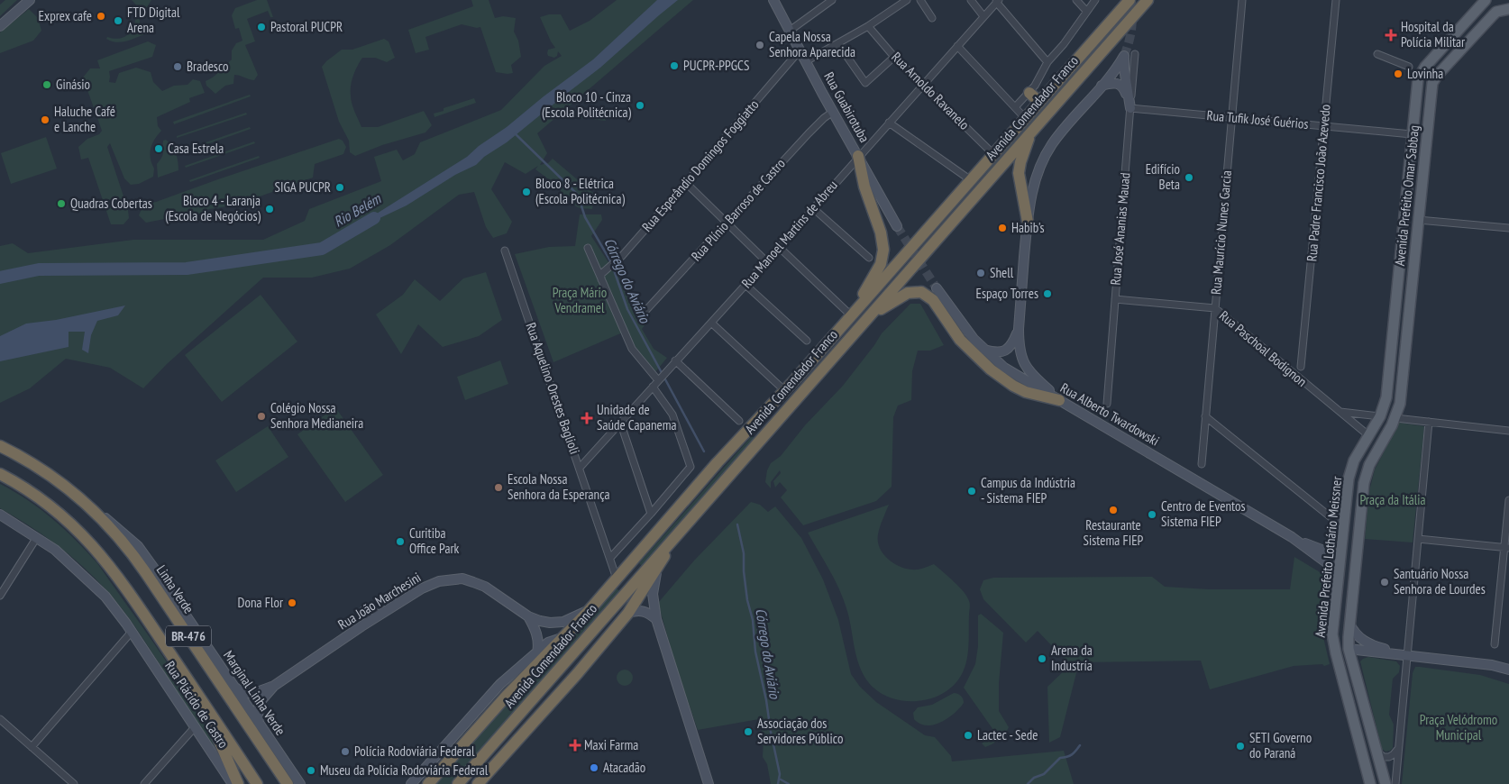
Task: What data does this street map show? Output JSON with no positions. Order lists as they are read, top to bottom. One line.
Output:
{"streets":{"highway":["Avenida Comendador Franco","Linha Verde","BR-476"],"main road":["Rua Guabirotuba","Avenida Prefeito Omar Sabbag","Rua Alberto Twardowski","Avenida Prefeito Lothário Meissner","Rua João Marchesini","Marginal Linha Verde","Rua Plácido de Castro"],"street":["Rua Arnoldo Ravanelo","Rua Tufik José Guérios","Rua Esperândio Domingos Foggiatto","Rua Padre Francisco João Azevedo","Rua Plínio Barroso de Castro","Rua José Ananias Mauad","Rua Maurício Nunes Garcia","Rua Manoel Martins de Abreu","Rua Paschoal Bodignon","Rua Aquelino Orestes Baglioli"]},"crossings":[["Rua Arnoldo Ravanelo","Avenida Comendador Franco"],["Rua Arnoldo Ravanelo","Rua Manoel Martins de Abreu"],["Rua Guabirotuba","Rua Esperândio Domingos Foggiatto"],["Rua Guabirotuba","Rua Plínio Barroso de Castro"],["Rua Guabirotuba","Rua Manoel Martins de Abreu"],["Avenida Comendador Franco","Rua Aquelino Orestes Baglioli"],["Avenida Comendador Franco","Rua João Marchesini"],["Rua Tufik José Guérios","Rua Padre Francisco João Azevedo"],["Rua Tufik José Guérios","Avenida Prefeito Omar Sabbag"],["Rua Tufik José Guérios","Rua José Ananias Mauad"],["Rua Tufik José Guérios","Rua Maurício Nunes Garcia"],["Avenida Prefeito Omar Sabbag","Avenida Prefeito Lothário Meissner"],["Rua José Ananias Mauad","Rua Paschoal Bodignon"],["Rua Maurício Nunes Garcia","Rua Paschoal Bodignon"],["Rua Manoel Martins de Abreu","Rua Aquelino Orestes Baglioli"],["Rua Paschoal Bodignon","Avenida Prefeito Lothário Meissner"],["Rua Alberto Twardowski","Avenida Prefeito Lothário Meissner"],["Linha Verde","Marginal Linha Verde"],["Rua João Marchesini","Marginal Linha Verde"]],"water":["Rio Belém","Córrego do Aviário"],"parks":["Praça Mário Vendramel","Praça da Itália","Praça Velódromo Municipal"],"places":{"other":["Exprex cafe","FTD Digital Arena","Pastoral PUCPR","Capela Nossa Senhora Aparecida","PUCPR-PPGCS","Bradesco","Lovinha","Ginásio","Bloco 10 - Cinza (Escola Politécnica)","Haluche Café e Lanche","Casa Estrela","Edifício Beta","SIGA PUCPR","Bloco 8 - Elétrica (Escola Politécnica)","Quadras Cobertas","Bloco 4 - Laranja (Escola de Negócios)","Habib's","Shell","Espaço Torres","Colégio Nossa Senhora Medianeira","Escola Nossa Senhora da Esperança","Campus da Indústria - Sistema FIEP","Restaurante Sistema FIEP","Centro de Eventos Sistema FIEP","Curitiba Office Park","Santuário Nossa Senhora de Lourdes","Dona Flor","Arena da Industría","Associação dos Servidores Público","Lactec - Sede","SETI Governo do Paraná","Polícia Rodoviária Federal","Atacadão","Museu da Polícia Rodoviária Federal"],"health":["Hospital da Polícia Militar","Unidade de Saúde Capanema","Maxi Farma"]}}
